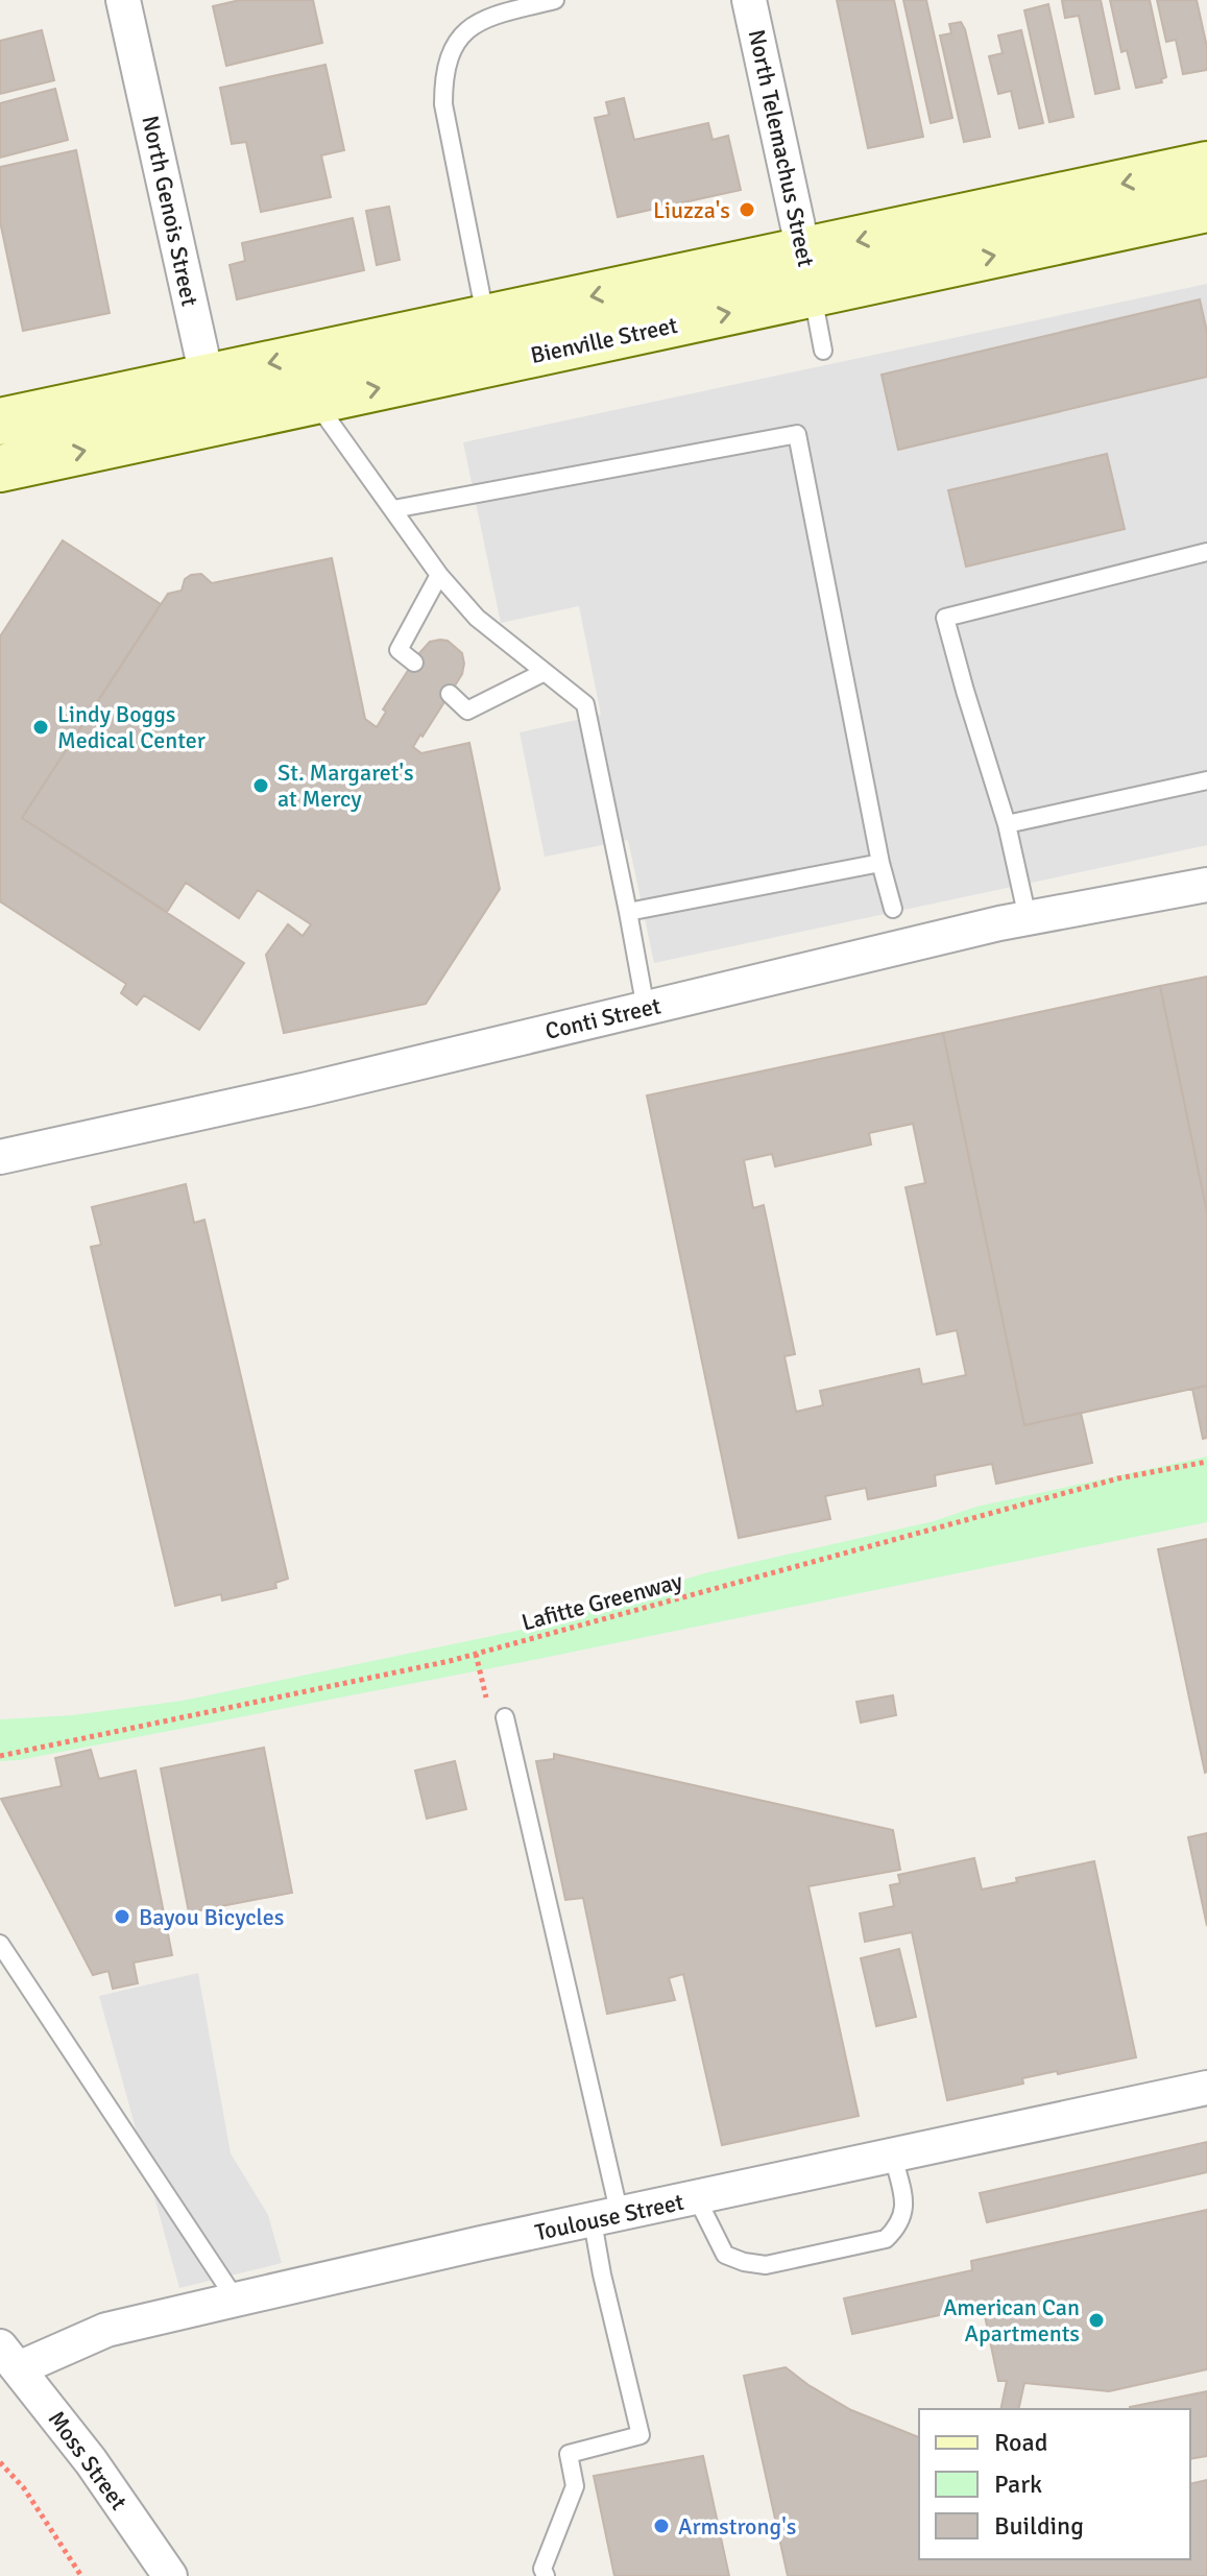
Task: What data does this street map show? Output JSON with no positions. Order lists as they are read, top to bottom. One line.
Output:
{"streets":{"street":["North Telemachus Street","North Genois Street","Bienville Street","Conti Street","Toulouse Street","Moss Street"],"path":["Lafitte Greenway"]},"crossings":[["North Telemachus Street","Bienville Street"],["North Genois Street","Bienville Street"],["Toulouse Street","Moss Street"]],"places":["Liuzza's","Lindy Boggs Medical Center","St. Margaret's at Mercy","Bayou Bicycles","American Can Apartments","Armstrong's"],"legend":["Road","Park","Building"]}
